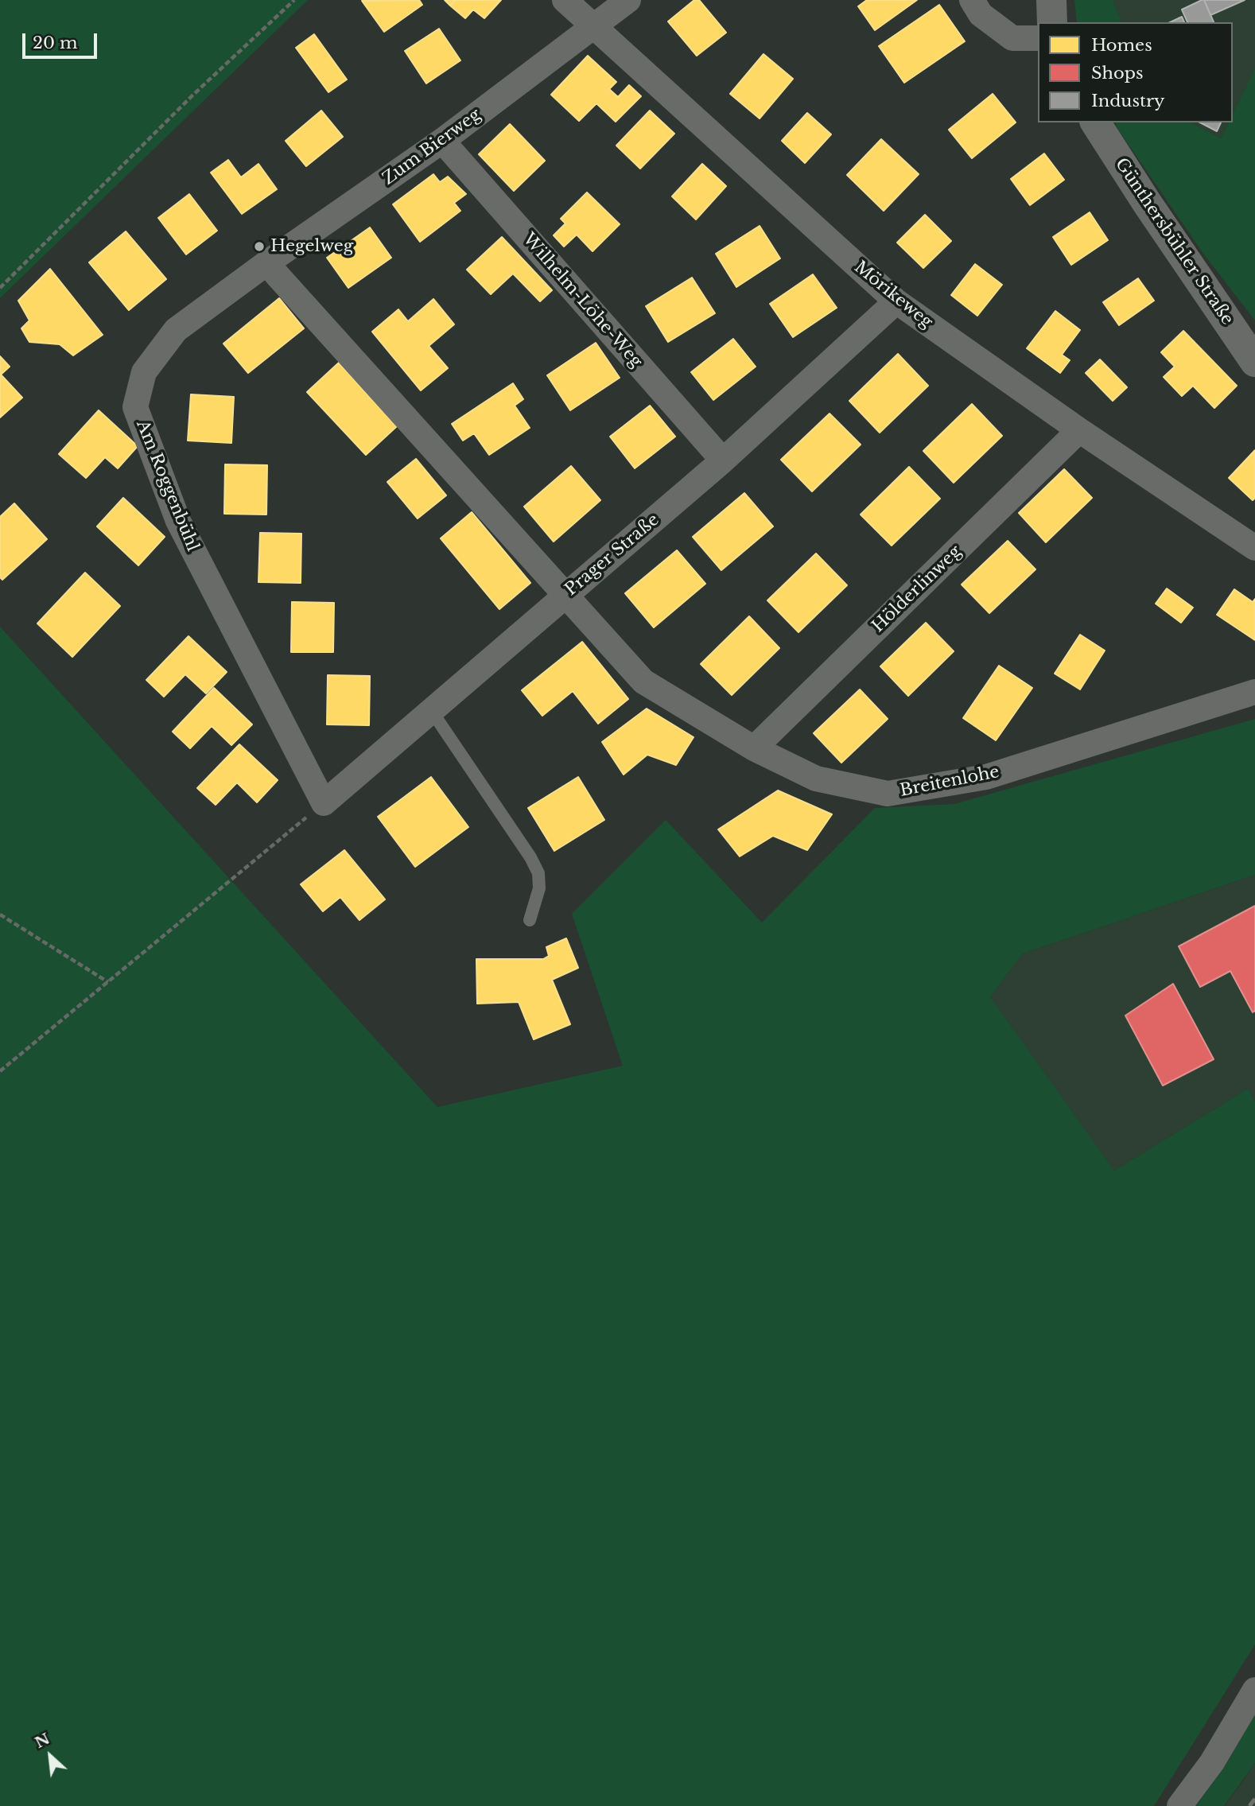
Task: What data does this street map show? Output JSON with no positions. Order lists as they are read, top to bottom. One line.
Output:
{"streets":{"street":["Zum Bierweg","Günthersbühler Straße","Mörikeweg","Wilhelm-Löhe-Weg","Am Roggenbühl","Prager Straße","Hölderlinweg","Breitenlohe"]},"crossings":[["Zum Bierweg","Mörikeweg"],["Zum Bierweg","Wilhelm-Löhe-Weg"],["Zum Bierweg","Am Roggenbühl"],["Mörikeweg","Prager Straße"],["Mörikeweg","Hölderlinweg"],["Wilhelm-Löhe-Weg","Prager Straße"],["Am Roggenbühl","Prager Straße"],["Prager Straße","Breitenlohe"],["Hölderlinweg","Breitenlohe"]],"places":["Hegelweg"],"legend":["Homes","Shops","Industry"],"scale_bar":"20 m","north":"top left"}
